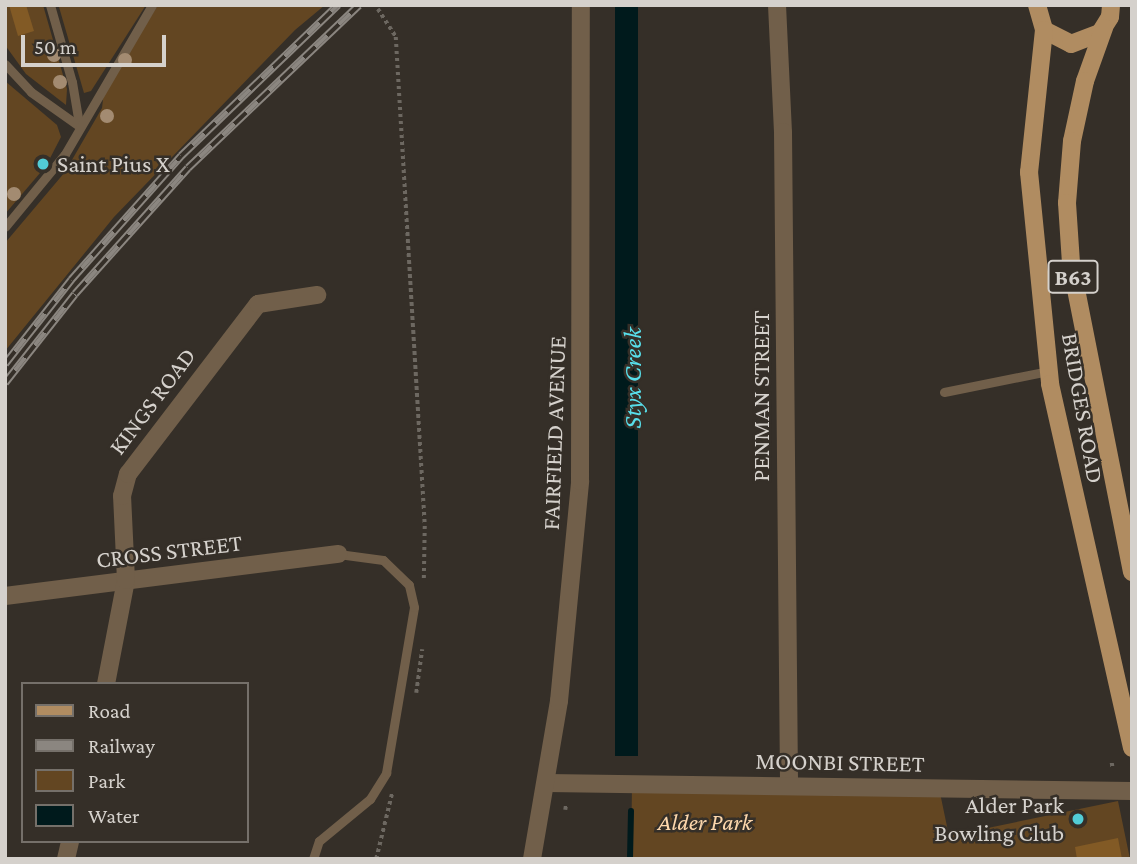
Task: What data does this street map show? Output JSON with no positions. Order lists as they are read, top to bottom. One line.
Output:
{"streets":{"main road":["B63","BRIDGES ROAD"],"street":["PENMAN STREET","KINGS ROAD","FAIRFIELD AVENUE","CROSS STREET","MOONBI STREET"]},"crossings":[["B63","BRIDGES ROAD"],["PENMAN STREET","MOONBI STREET"],["KINGS ROAD","CROSS STREET"],["FAIRFIELD AVENUE","MOONBI STREET"]],"water":["Styx Creek"],"parks":["Alder Park"],"places":["Saint Pius X","Alder Park Bowling Club"],"legend":["Road","Railway","Park","Water"],"scale_bar":"50 m"}
